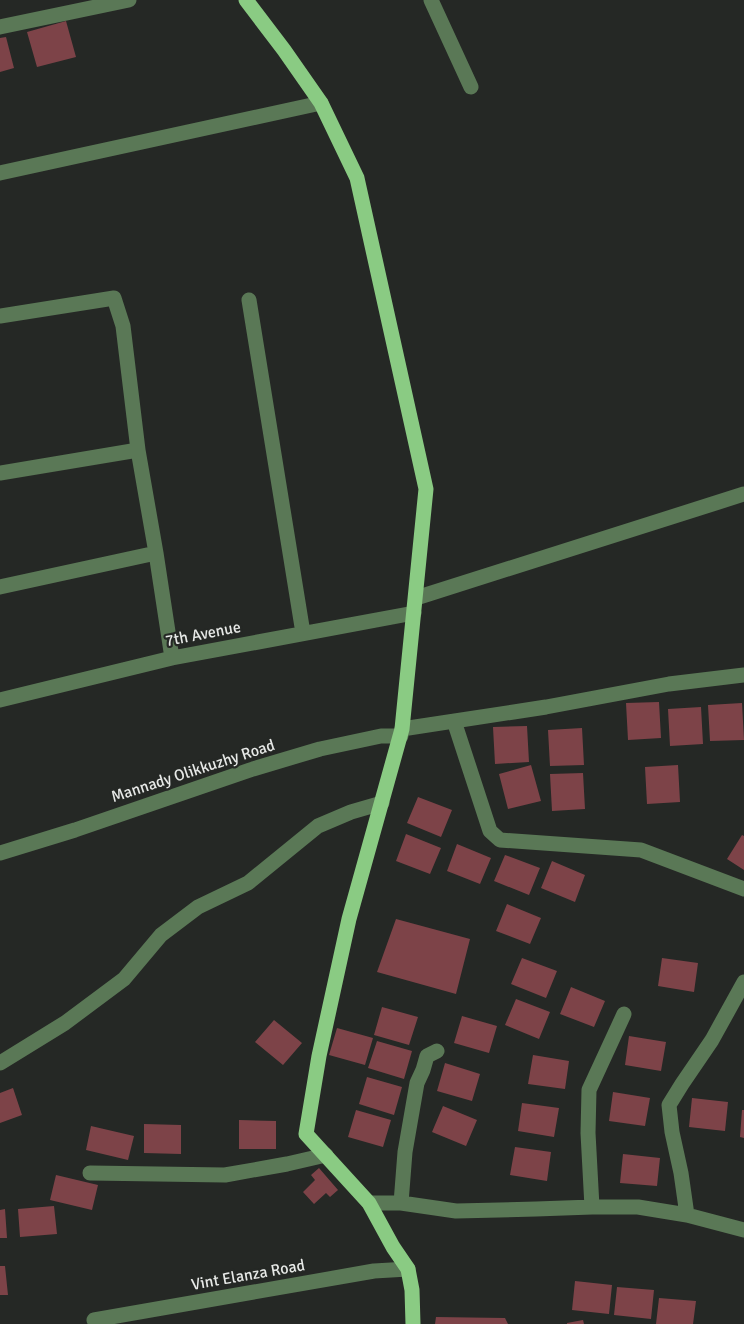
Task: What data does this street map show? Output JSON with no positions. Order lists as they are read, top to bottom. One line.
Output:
{"streets":{"street":["7th Avenue","Mannady Olikkuzhy Road","Vint Elanza Road"]}}
